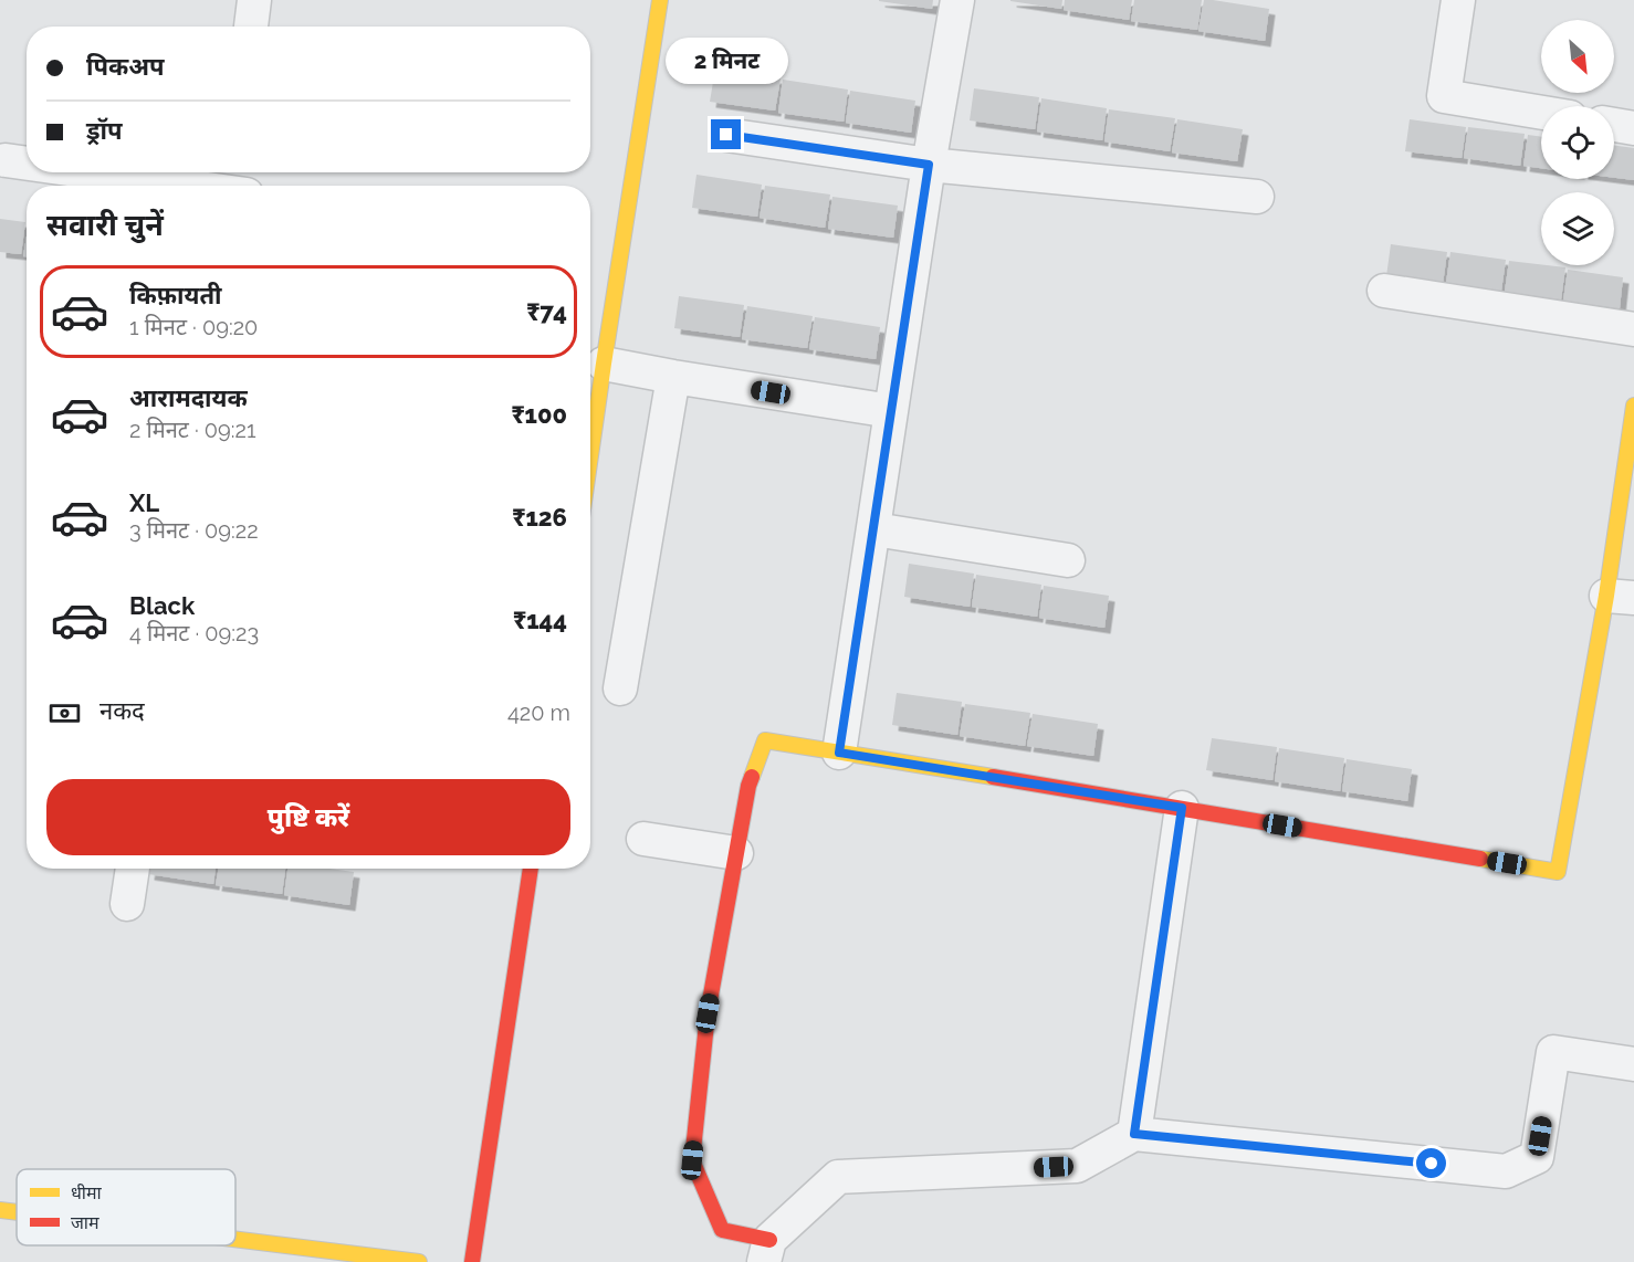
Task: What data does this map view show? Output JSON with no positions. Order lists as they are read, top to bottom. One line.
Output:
{"legend":["धीमा","जाम"],"north":"bottom right","page":{"banner":["पिकअप","ड्रॉप"],"bubble":"2 मिनट","heading":"सवारी चुनें","list":[{"name":"किफ़ायती","note":"1 मिनट · 09:20","value":"₹74"},{"name":"आरामदायक","note":"2 मिनट · 09:21","value":"₹100"},{"name":"XL","note":"3 मिनट · 09:22","value":"₹126"},{"name":"Black","note":"4 मिनट · 09:23","value":"₹144"}],"pay":["नकद","420 m"],"buttons":"पुष्टि करें"}}
